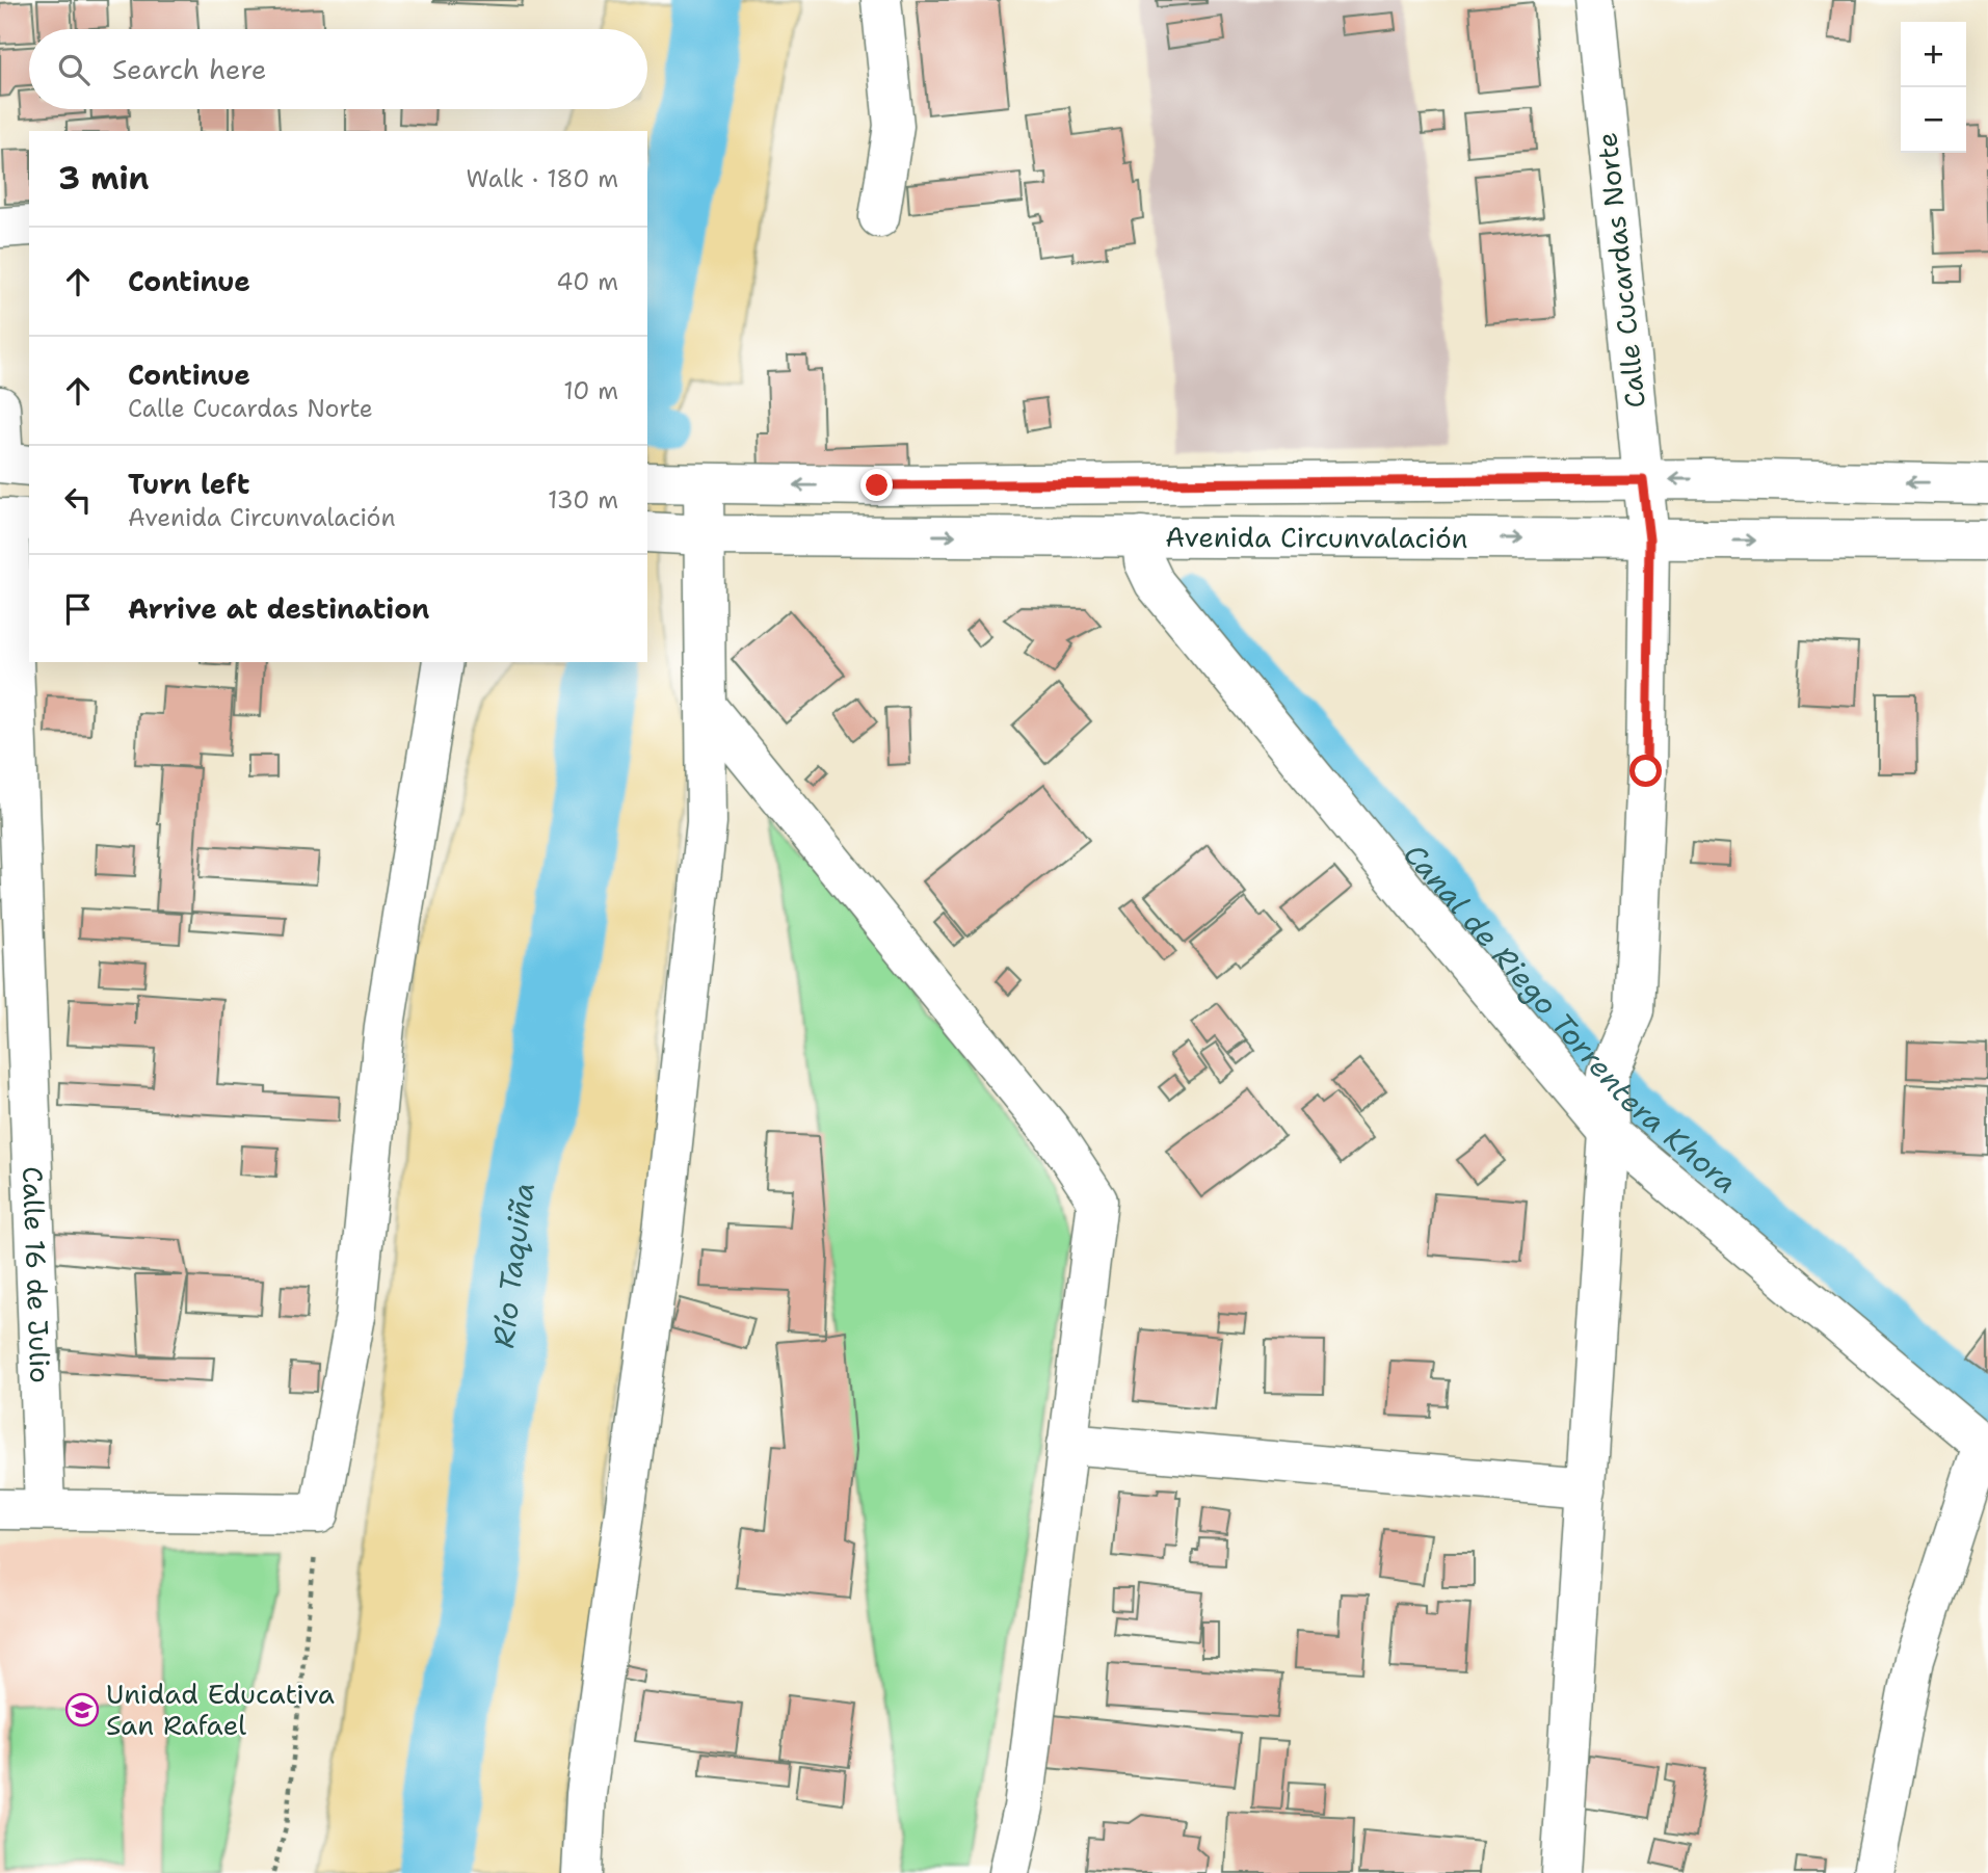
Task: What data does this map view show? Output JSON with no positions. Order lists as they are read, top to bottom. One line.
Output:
{"streets":{"street":["Calle Cucardas Norte","Avenida Circunvalación","Calle 16 de Julio"]},"crossings":[["Calle Cucardas Norte","Avenida Circunvalación"]],"water":["Canal de Riego Torrentera Khora","Río Taquiña"],"places":{"school or university":["Unidad Educativa San Rafael"]},"page":{"map_buttons":["+","−"],"search":"Search here","heading":["3 min","Walk · 180 m"],"list":[["Continue","40 m"],["Continue","Calle Cucardas Norte","10 m"],["Turn left","Avenida Circunvalación","130 m"],"Arrive at destination"]}}
